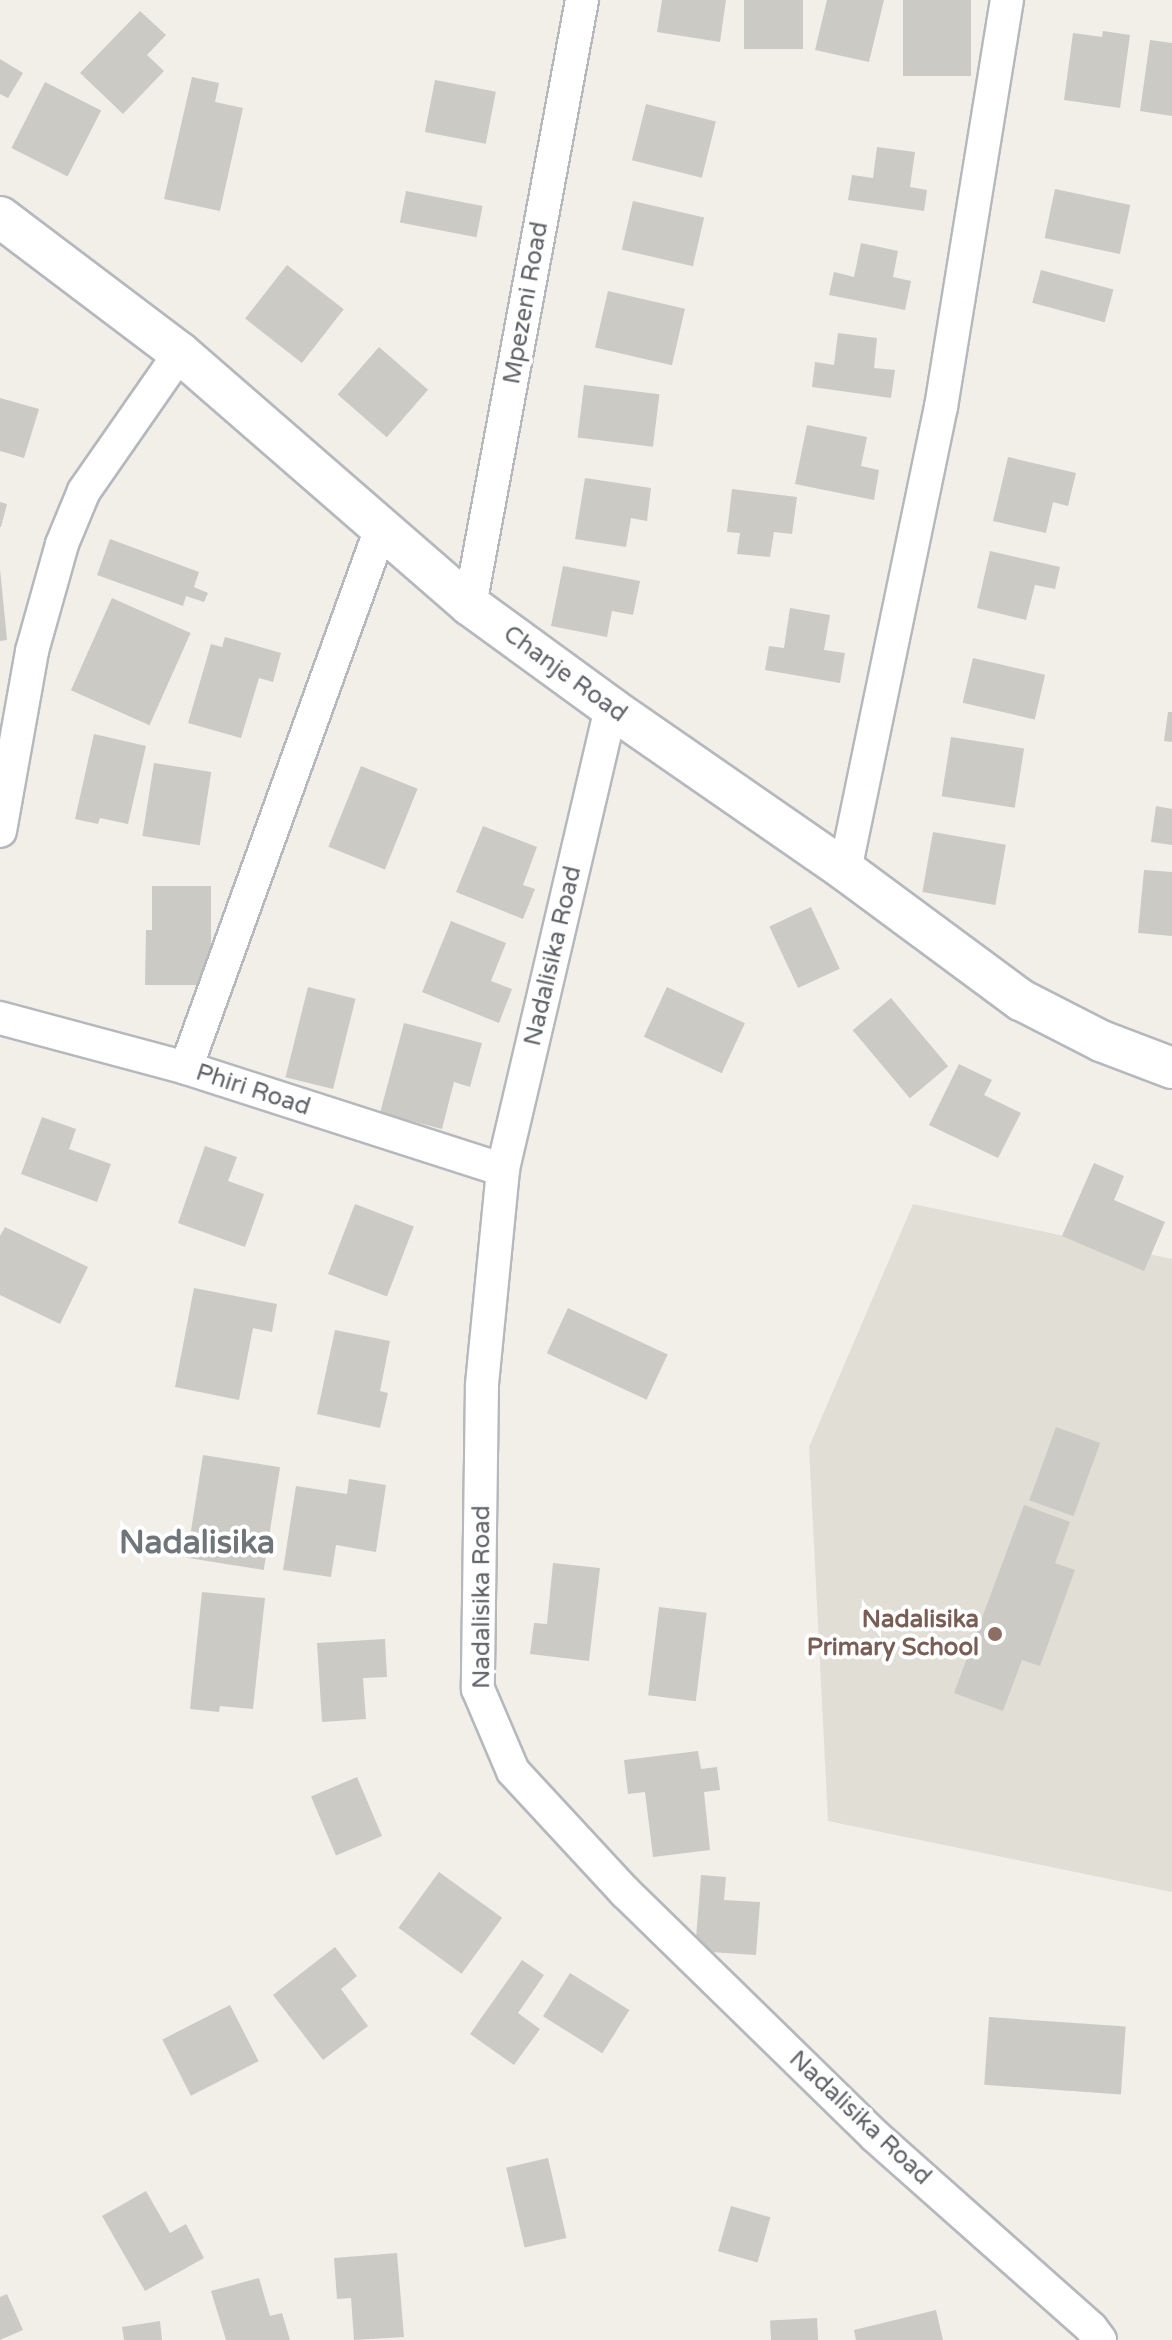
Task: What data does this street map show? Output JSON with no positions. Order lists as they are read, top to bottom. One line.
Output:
{"streets":{"street":["Mpezeni Road","Chanje Road","Nadalisika Road","Phiri Road"]},"crossings":[["Mpezeni Road","Chanje Road"],["Chanje Road","Nadalisika Road"],["Nadalisika Road","Phiri Road"]],"districts":["Nadalisika"],"places":["Nadalisika Primary School"]}
